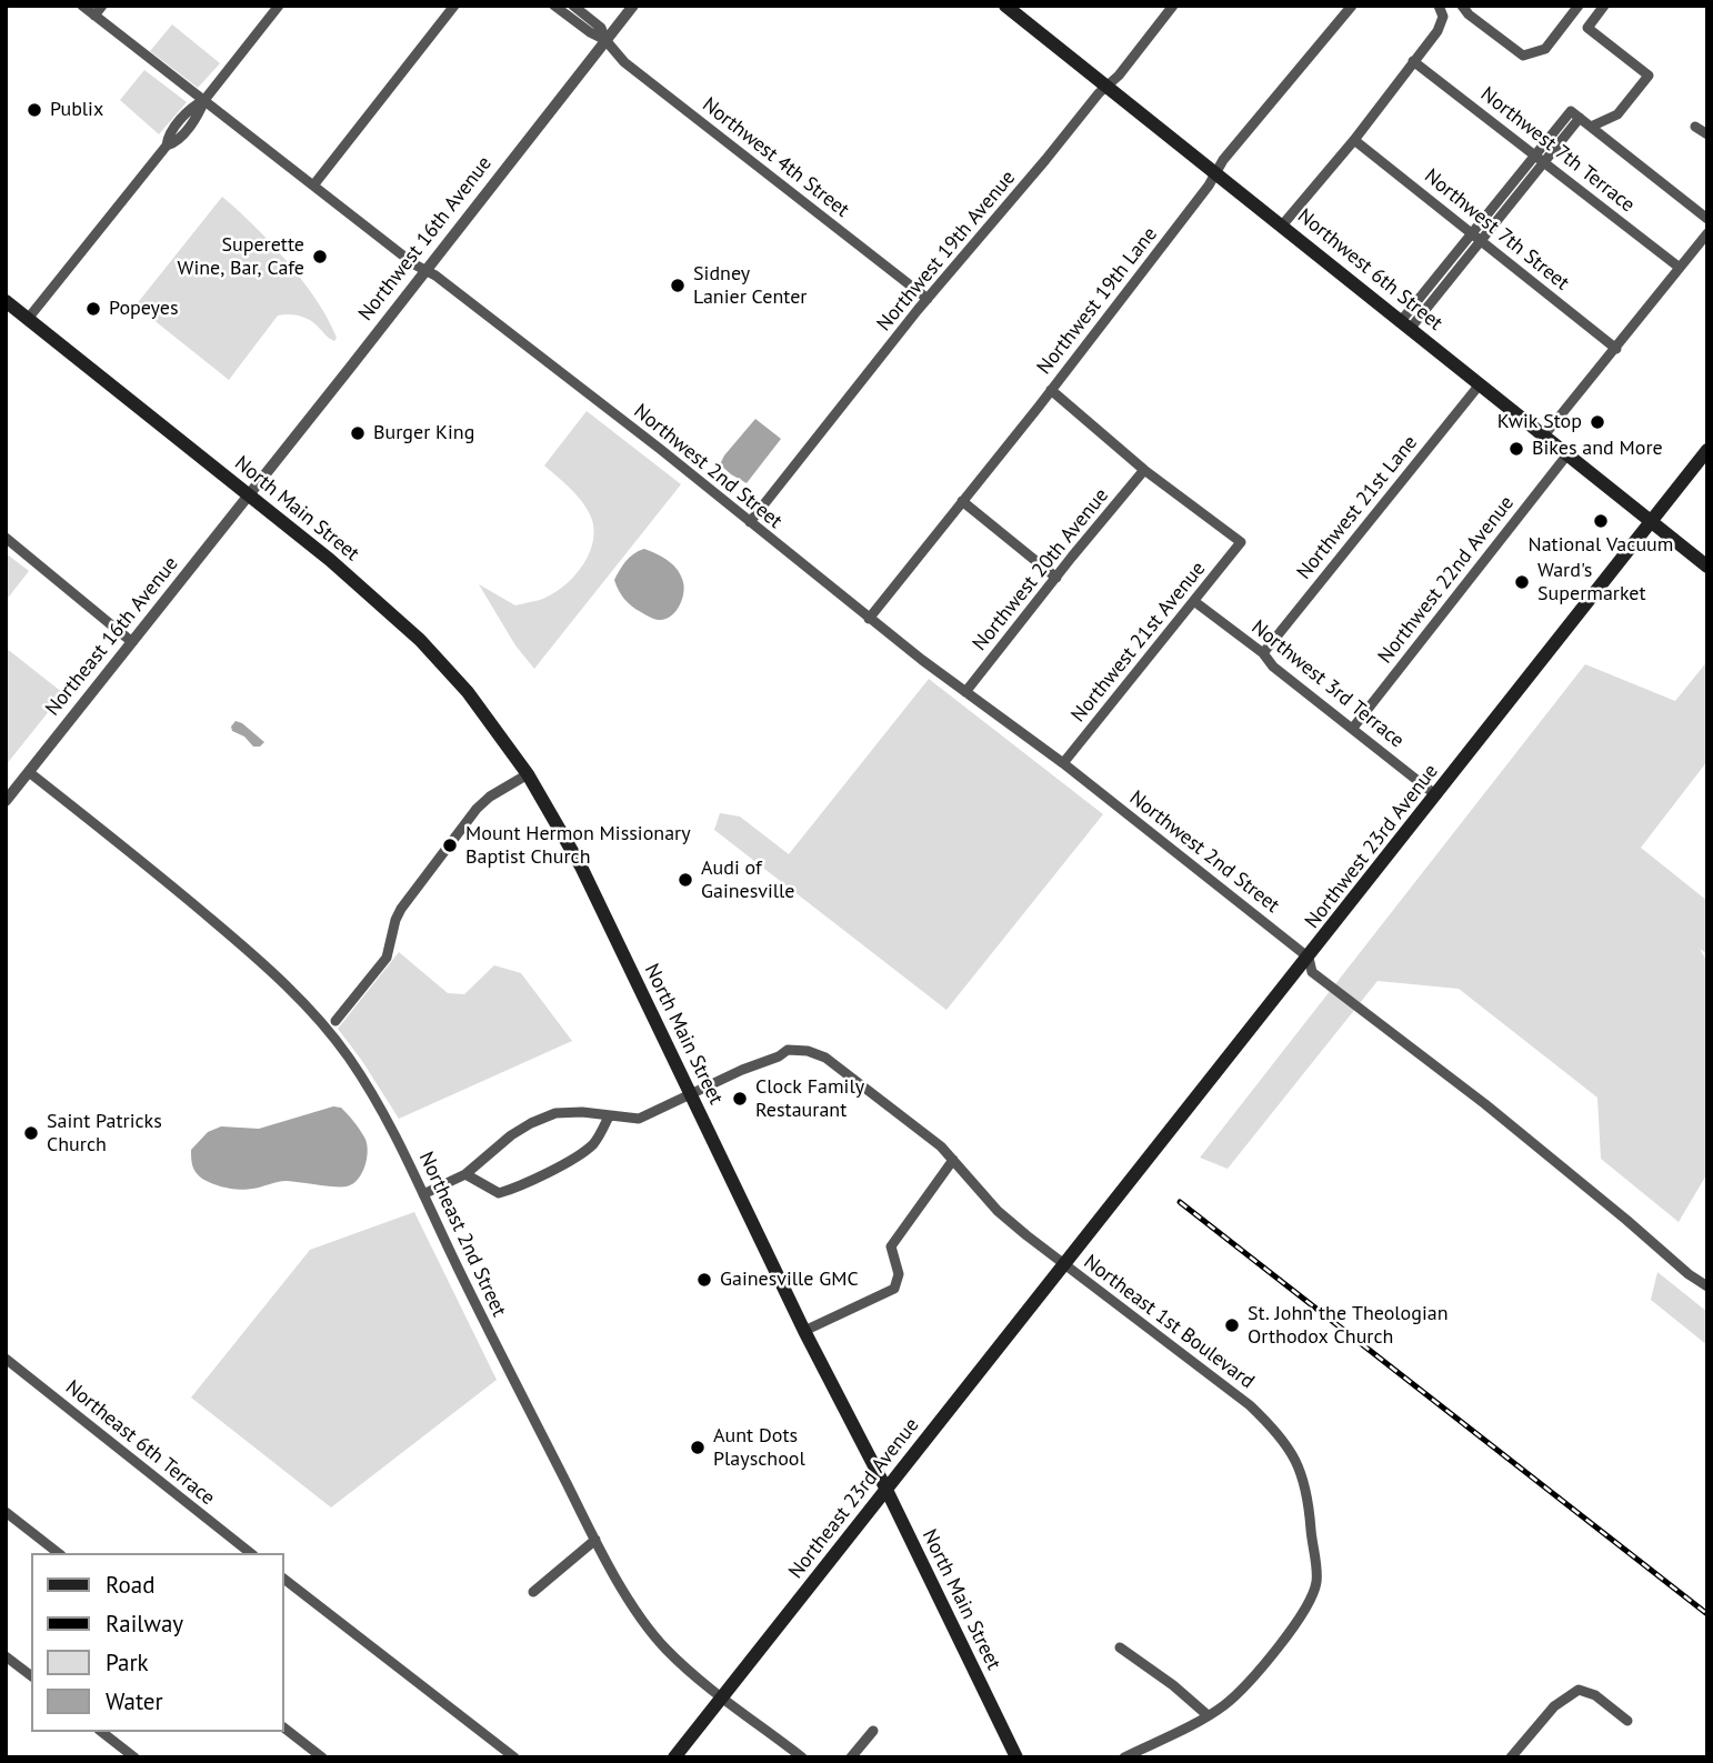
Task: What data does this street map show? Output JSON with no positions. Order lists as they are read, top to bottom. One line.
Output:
{"streets":{"main road":["Northwest 6th Street","North Main Street","Northwest 23rd Avenue","Northeast 23rd Avenue"],"street":["Northwest 7th Terrace","Northwest 4th Street","Northwest 7th Street","Northwest 16th Avenue","Northwest 19th Avenue","Northwest 19th Lane","Northwest 2nd Street","Northwest 21st Lane","Northwest 20th Avenue","Northwest 22nd Avenue","Northeast 16th Avenue","Northwest 21st Avenue","Northwest 3rd Terrace","Northeast 2nd Street","Northeast 1st Boulevard","Northeast 6th Terrace"]},"crossings":[["Northwest 4th Street","Northwest 16th Avenue"],["Northwest 4th Street","Northwest 19th Avenue"],["Northwest 16th Avenue","Northwest 2nd Street"],["Northwest 16th Avenue","North Main Street"],["Northwest 16th Avenue","Northeast 16th Avenue"],["Northwest 19th Avenue","Northwest 6th Street"],["Northwest 19th Avenue","Northwest 2nd Street"],["Northwest 6th Street","Northwest 19th Lane"],["Northwest 6th Street","Northwest 21st Lane"],["Northwest 6th Street","Northwest 22nd Avenue"],["Northwest 6th Street","Northwest 23rd Avenue"],["Northwest 19th Lane","Northwest 2nd Street"],["Northwest 2nd Street","Northwest 20th Avenue"],["Northwest 2nd Street","Northwest 21st Avenue"],["Northwest 2nd Street","Northwest 23rd Avenue"],["Northwest 21st Lane","Northwest 3rd Terrace"],["North Main Street","Northeast 16th Avenue"],["North Main Street","Northeast 1st Boulevard"],["North Main Street","Northeast 23rd Avenue"],["Northwest 20th Avenue","Northwest 21st Avenue"],["Northwest 22nd Avenue","Northwest 3rd Terrace"],["Northeast 16th Avenue","Northeast 2nd Street"],["Northwest 21st Avenue","Northwest 3rd Terrace"],["Northwest 3rd Terrace","Northwest 23rd Avenue"],["Northwest 23rd Avenue","Northeast 1st Boulevard"],["Northwest 23rd Avenue","Northeast 23rd Avenue"],["Northeast 2nd Street","Northeast 1st Boulevard"],["Northeast 2nd Street","Northeast 23rd Avenue"],["Northeast 1st Boulevard","Northeast 23rd Avenue"]],"places":["Publix","Superette Wine, Bar, Cafe","Sidney Lanier Center","Popeyes","Kwik Stop","Burger King","Bikes and More","National Vacuum","Ward's Supermarket","Mount Hermon Missionary Baptist Church","Audi of Gainesville","Clock Family Restaurant","Saint Patricks Church","Gainesville GMC","St. John the Theologian Orthodox Church","Aunt Dots Playschool"],"legend":["Road","Railway","Park","Water"]}
